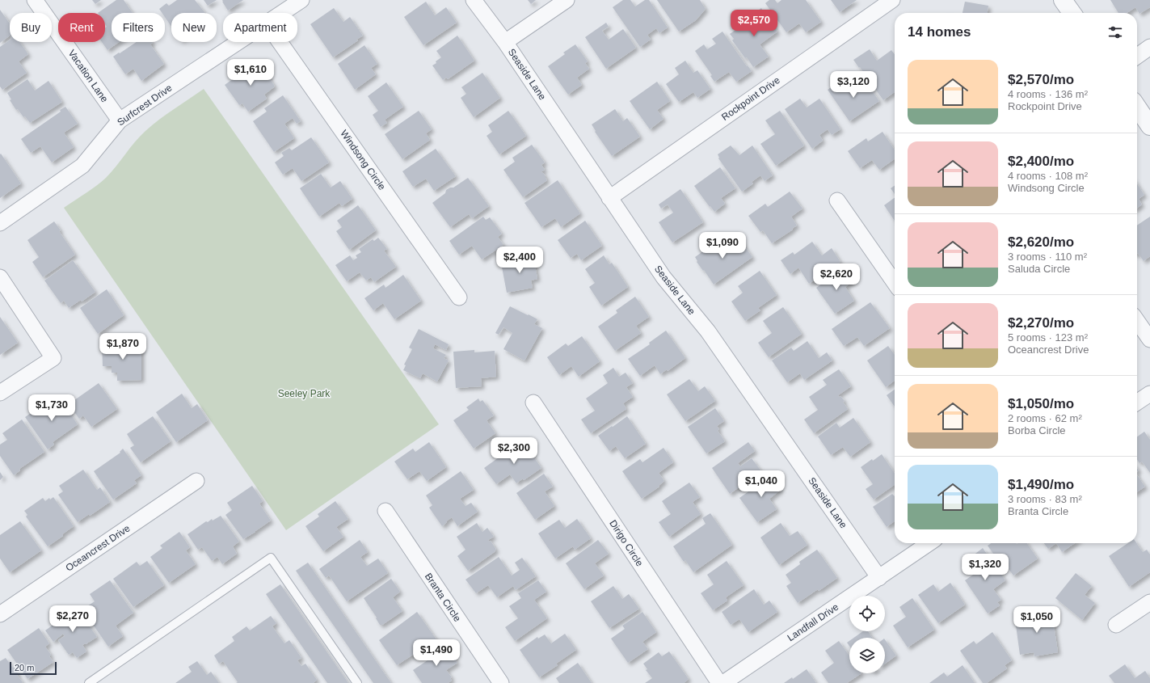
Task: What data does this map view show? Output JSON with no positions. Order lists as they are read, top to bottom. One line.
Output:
{"streets":{"street":["Seaside Lane","Vacation Lane","Rockpoint Drive","Surfcrest Drive","Windsong Circle","Dirigo Circle","Oceancrest Drive","Branta Circle","Landfall Drive"]},"crossings":[["Seaside Lane","Rockpoint Drive"],["Seaside Lane","Landfall Drive"],["Vacation Lane","Surfcrest Drive"]],"parks":["Seeley Park"],"scale_bar":"20 m","page":{"price":["$2,570","$1,610","$3,120","$1,090","$2,400","$2,620","$1,870","$1,730","$2,300","$1,040","$1,320","$2,270","$1,050","$1,490"],"chip":["Buy","Rent","Filters","New","Apartment"],"heading":"14 homes","list":[{"name":"$2,570/mo","note":"4 rooms · 136 m² · Rockpoint Drive"},{"name":"$2,400/mo","note":"4 rooms · 108 m² · Windsong Circle"},{"name":"$2,620/mo","note":"3 rooms · 110 m² · Saluda Circle"},{"name":"$2,270/mo","note":"5 rooms · 123 m² · Oceancrest Drive"},{"name":"$1,050/mo","note":"2 rooms · 62 m² · Borba Circle"},{"name":"$1,490/mo","note":"3 rooms · 83 m² · Branta Circle"}],"scale":"20 m"}}
